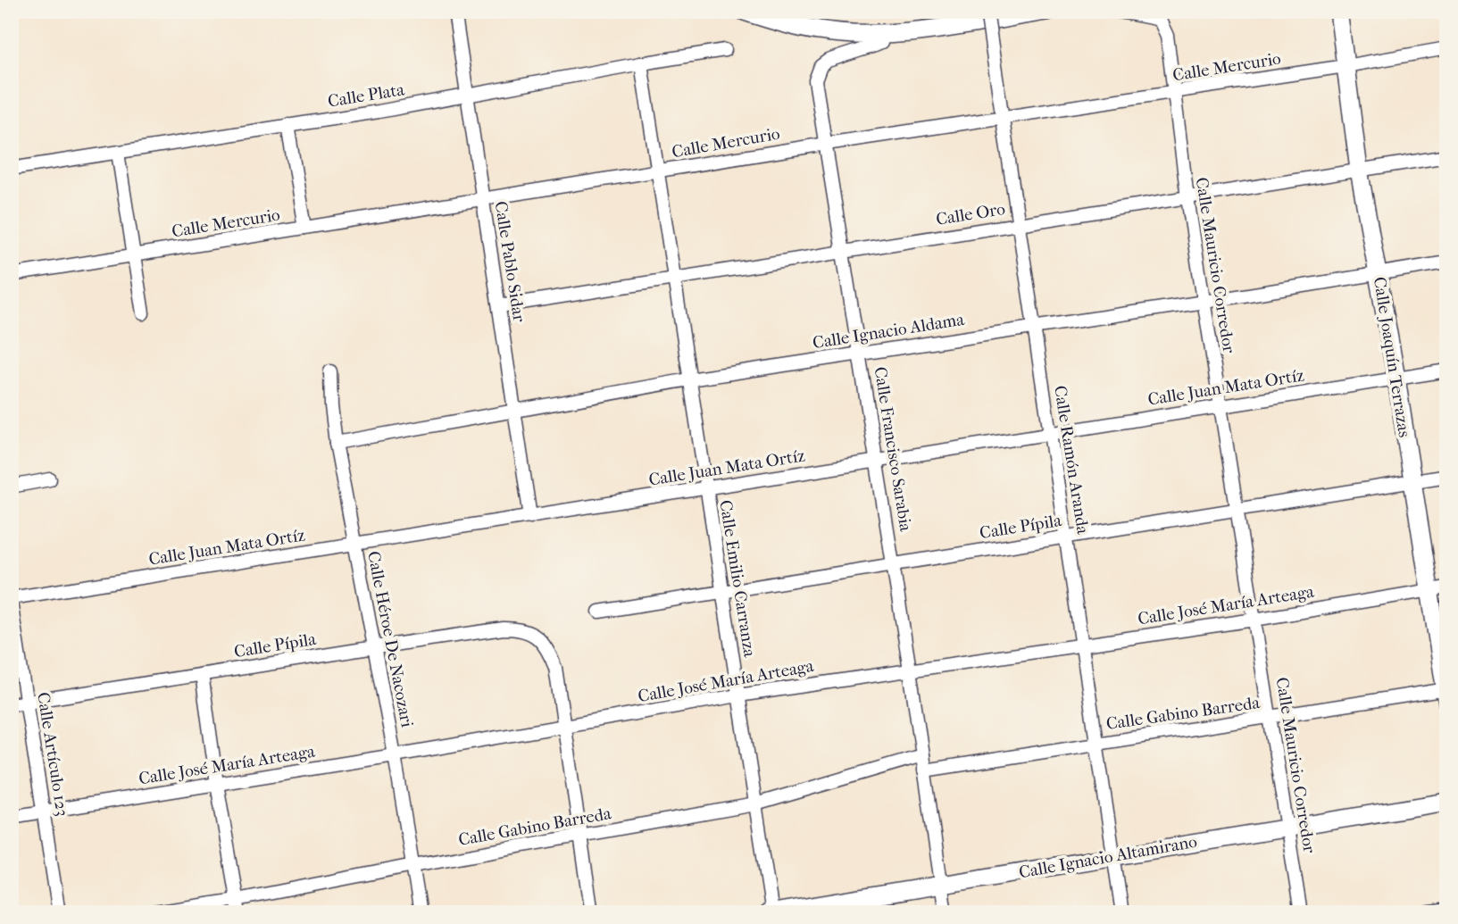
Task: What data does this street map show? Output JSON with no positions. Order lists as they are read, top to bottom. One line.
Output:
{"streets":{"street":["Calle Mercurio","Calle Plata","Calle Oro","Calle Pablo Sidar","Calle Mauricio Corredor","Calle Ignacio Aldama","Calle Joaquín Terrazas","Calle Juan Mata Ortíz","Calle Francisco Sarabia","Calle Ramón Aranda","Calle Pípila","Calle Emilio Carranza","Calle José María Arteaga","Calle Héroe De Nacozari","Calle Gabino Barreda","Calle Artículo 123","Calle Ignacio Altamirano"]},"crossings":[["Calle Mercurio","Calle Pablo Sidar"],["Calle Mercurio","Calle Mauricio Corredor"],["Calle Mercurio","Calle Joaquín Terrazas"],["Calle Mercurio","Calle Francisco Sarabia"],["Calle Mercurio","Calle Ramón Aranda"],["Calle Mercurio","Calle Emilio Carranza"],["Calle Plata","Calle Pablo Sidar"],["Calle Plata","Calle Emilio Carranza"],["Calle Oro","Calle Pablo Sidar"],["Calle Oro","Calle Mauricio Corredor"],["Calle Oro","Calle Joaquín Terrazas"],["Calle Oro","Calle Francisco Sarabia"],["Calle Oro","Calle Ramón Aranda"],["Calle Oro","Calle Emilio Carranza"],["Calle Pablo Sidar","Calle Ignacio Aldama"],["Calle Pablo Sidar","Calle Juan Mata Ortíz"],["Calle Mauricio Corredor","Calle Ignacio Aldama"],["Calle Mauricio Corredor","Calle Juan Mata Ortíz"],["Calle Mauricio Corredor","Calle Pípila"],["Calle Mauricio Corredor","Calle José María Arteaga"],["Calle Mauricio Corredor","Calle Gabino Barreda"],["Calle Mauricio Corredor","Calle Ignacio Altamirano"],["Calle Ignacio Aldama","Calle Joaquín Terrazas"],["Calle Ignacio Aldama","Calle Francisco Sarabia"],["Calle Ignacio Aldama","Calle Ramón Aranda"],["Calle Ignacio Aldama","Calle Emilio Carranza"],["Calle Ignacio Aldama","Calle Héroe De Nacozari"],["Calle Joaquín Terrazas","Calle Juan Mata Ortíz"],["Calle Joaquín Terrazas","Calle Pípila"],["Calle Joaquín Terrazas","Calle José María Arteaga"],["Calle Joaquín Terrazas","Calle Gabino Barreda"],["Calle Juan Mata Ortíz","Calle Francisco Sarabia"],["Calle Juan Mata Ortíz","Calle Ramón Aranda"],["Calle Juan Mata Ortíz","Calle Emilio Carranza"],["Calle Juan Mata Ortíz","Calle Héroe De Nacozari"],["Calle Juan Mata Ortíz","Calle Artículo 123"],["Calle Francisco Sarabia","Calle Pípila"],["Calle Francisco Sarabia","Calle José María Arteaga"],["Calle Francisco Sarabia","Calle Gabino Barreda"],["Calle Francisco Sarabia","Calle Ignacio Altamirano"],["Calle Ramón Aranda","Calle Pípila"],["Calle Ramón Aranda","Calle José María Arteaga"],["Calle Ramón Aranda","Calle Gabino Barreda"],["Calle Ramón Aranda","Calle Ignacio Altamirano"],["Calle Pípila","Calle Emilio Carranza"],["Calle Pípila","Calle José María Arteaga"],["Calle Pípila","Calle Héroe De Nacozari"],["Calle Pípila","Calle Artículo 123"],["Calle Emilio Carranza","Calle José María Arteaga"],["Calle Emilio Carranza","Calle Gabino Barreda"],["Calle Emilio Carranza","Calle Ignacio Altamirano"],["Calle José María Arteaga","Calle Héroe De Nacozari"],["Calle José María Arteaga","Calle Artículo 123"],["Calle Héroe De Nacozari","Calle Gabino Barreda"]]}
